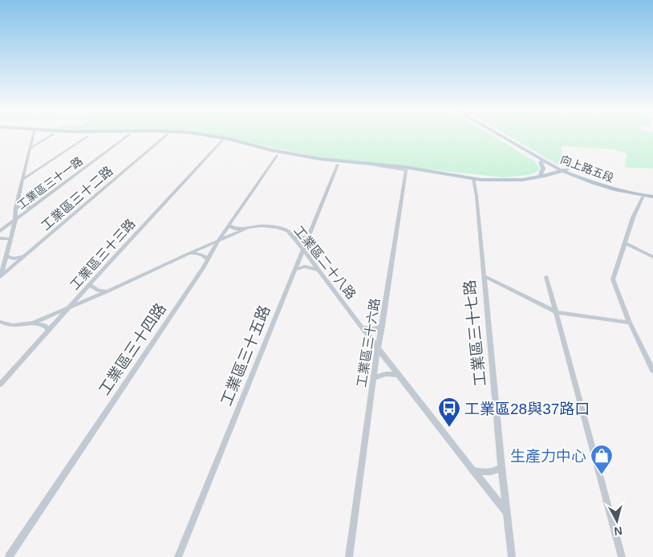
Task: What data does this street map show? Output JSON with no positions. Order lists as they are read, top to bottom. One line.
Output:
{"streets":{"main road":["向上路五段"],"street":["工業區三十一路","工業區三十二路","工業區三十三路","工業區二十八路","工業區三十七路","工業區三十六路","工業區三十四路","工業區三十五路"]},"crossings":[["工業區三十三路","工業區二十八路"],["工業區二十八路","工業區三十七路"],["工業區二十八路","工業區三十六路"],["工業區二十八路","工業區三十四路"],["工業區二十八路","工業區三十五路"]],"places":{"bus stop":["工業區28與37路口"],"shop":["生產力中心"]},"north":"bottom"}
